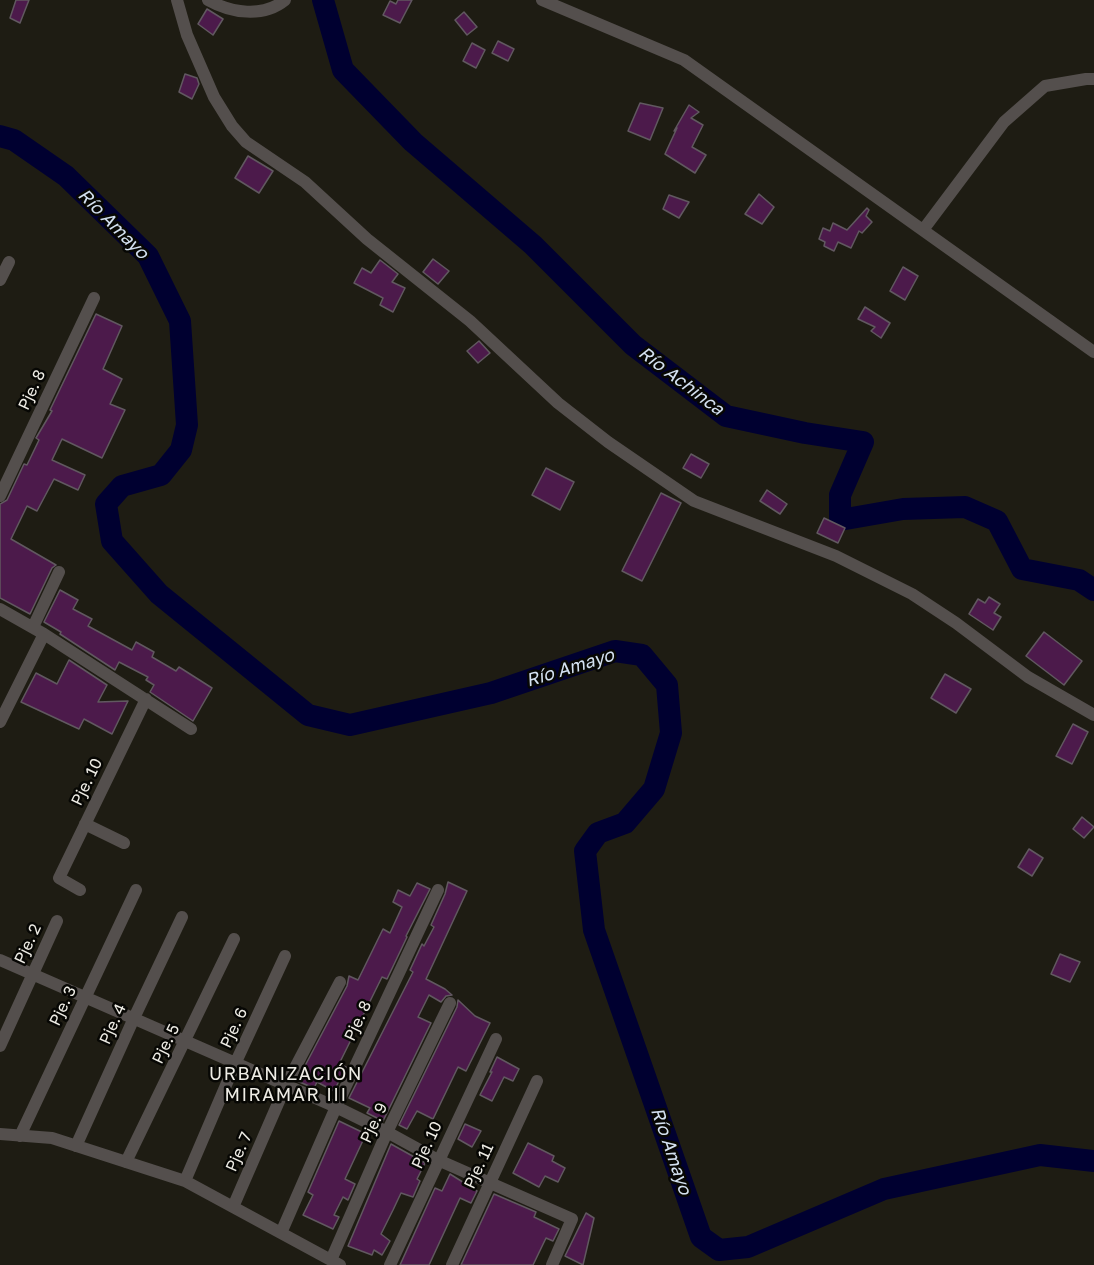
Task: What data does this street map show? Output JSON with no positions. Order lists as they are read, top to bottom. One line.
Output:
{"streets":{"street":["Pje. 8","Pje. 10","Pje. 2","Pje. 3","Pje. 4","Pje. 6","Pje. 5","Pje. 9","Pje. 7","Pje. 11"]},"districts":["URBANIZACIÓN MIRAMAR III"],"water":["Río Amayo","Río Achinca"]}
